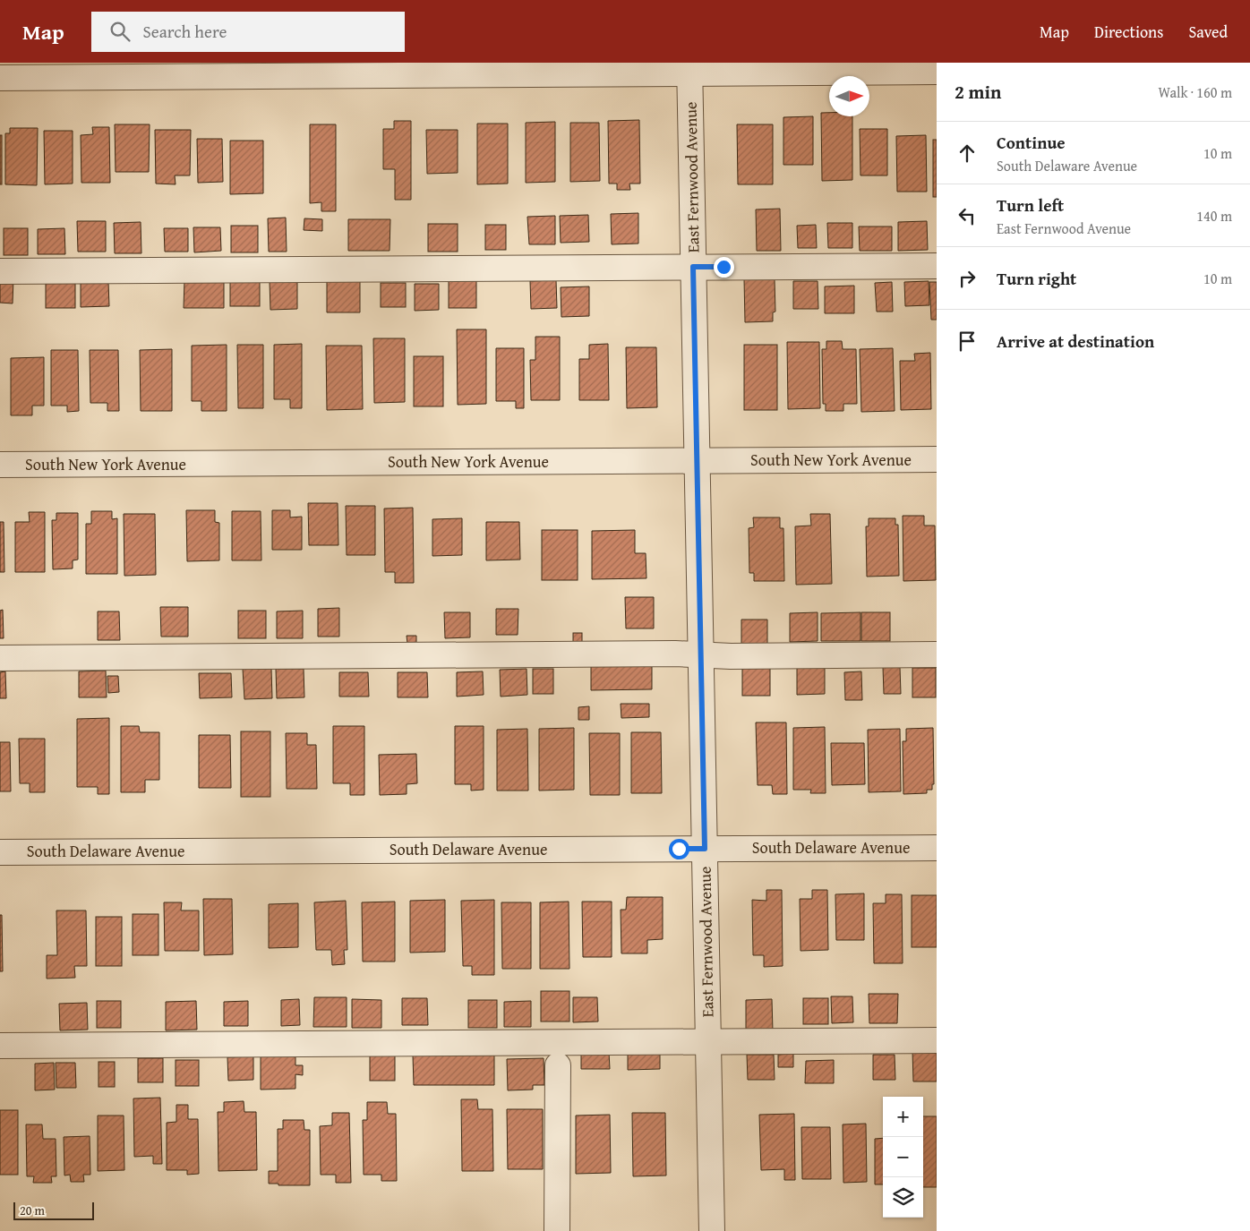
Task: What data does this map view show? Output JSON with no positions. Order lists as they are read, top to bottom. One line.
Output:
{"streets":{"street":["East Fernwood Avenue","South New York Avenue","South Delaware Avenue"]},"crossings":[["East Fernwood Avenue","South New York Avenue"],["East Fernwood Avenue","South Delaware Avenue"]],"scale_bar":"20 m","north":"right","page":{"header":"Map","search":"Search here","nav":["Map","Directions","Saved"],"heading":["2 min","Walk · 160 m"],"list":[["Continue","South Delaware Avenue","10 m"],["Turn left","East Fernwood Avenue","140 m"],["Turn right","10 m"],"Arrive at destination"],"map_buttons":["+","−"],"scale":"20 m"}}
